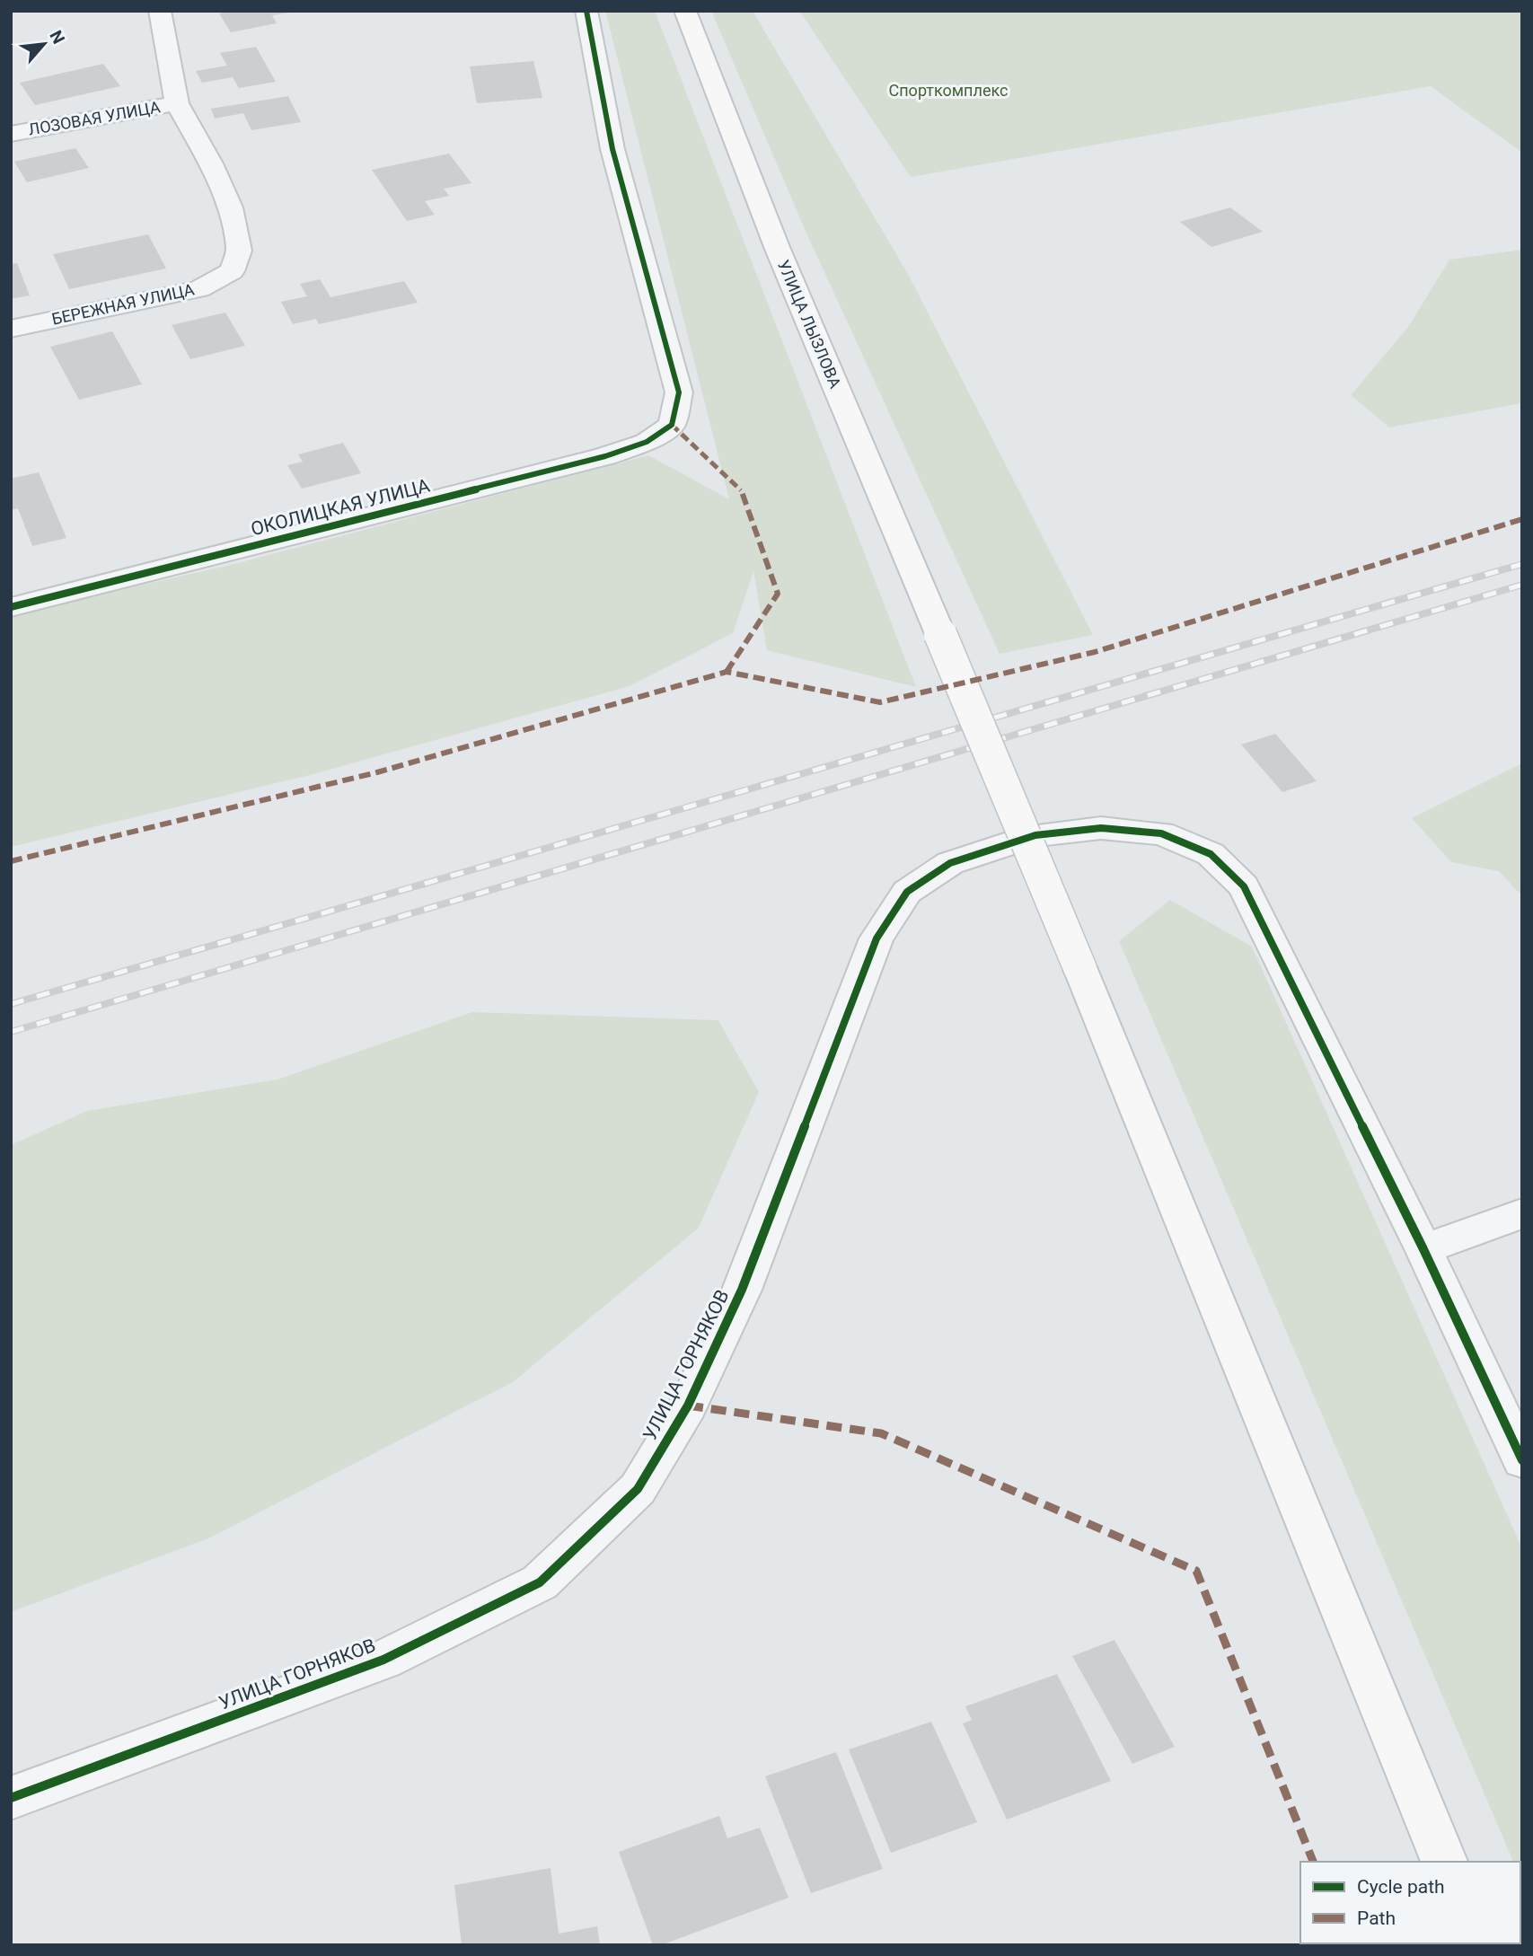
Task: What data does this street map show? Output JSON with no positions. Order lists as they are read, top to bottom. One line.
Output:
{"streets":{"main road":["УЛИЦА ЛЫЗЛОВА"],"street":["ЛОЗОВАЯ УЛИЦА","БЕРЕЖНАЯ УЛИЦА","ОКОЛИЦКАЯ УЛИЦА","УЛИЦА ГОРНЯКОВ"]},"crossings":[["ЛОЗОВАЯ УЛИЦА","БЕРЕЖНАЯ УЛИЦА"]],"parks":["Спорткомплекс"],"legend":["Cycle path","Path"],"north":"top right"}
